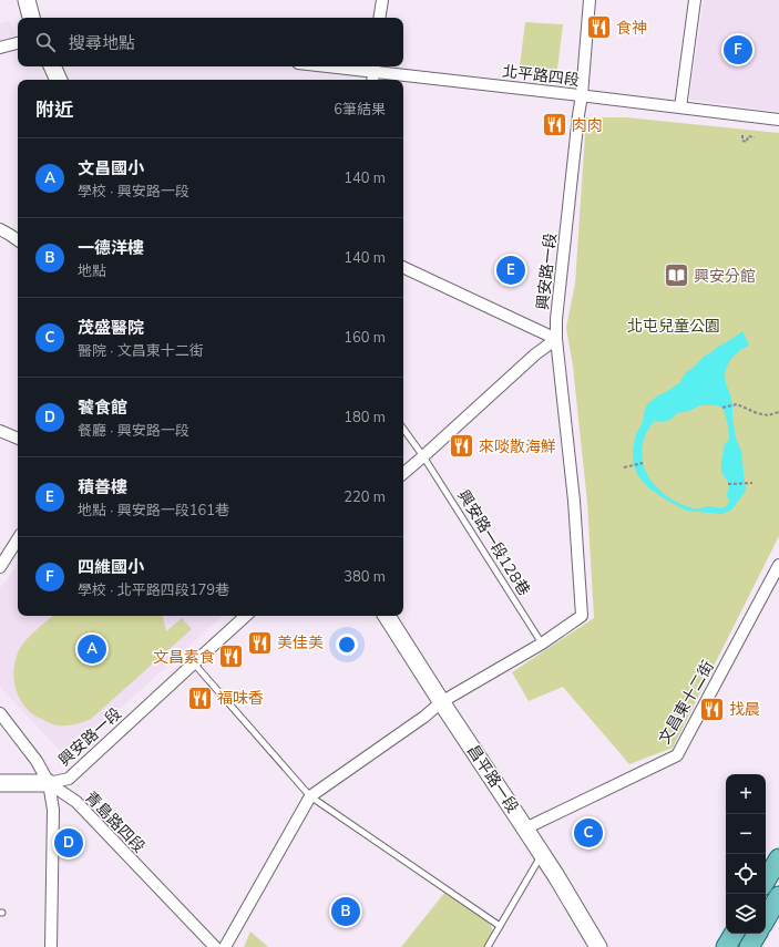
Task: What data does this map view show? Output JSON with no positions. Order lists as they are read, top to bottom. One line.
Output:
{"streets":{"street":["北平路四段","興安路一段","文昌東十二街","昌平路一段","青島路四段"],"lane":["興安路一段128巷"]},"crossings":[["北平路四段","興安路一段"],["興安路一段","興安路一段128巷"],["興安路一段","青島路四段"],["文昌東十二街","昌平路一段"]],"parks":["北屯兒童公園"],"places":{"restaurant":["食神","肉肉","來啖散海鮮","美佳美","文昌素食","福味香","找晨"],"library":["興安分館"]},"page":{"search":"搜尋地點","pins":["F","E","A","C","D","B"],"heading":["附近","6筆結果"],"list":[{"mark":"A","name":"文昌國小","note":"學校 · 興安路一段","value":"140 m"},{"mark":"B","name":"一德洋樓","note":"地點","value":"140 m"},{"mark":"C","name":"茂盛醫院","note":"醫院 · 文昌東十二街","value":"160 m"},{"mark":"D","name":"饕食館","note":"餐廳 · 興安路一段","value":"180 m"},{"mark":"E","name":"積善樓","note":"地點 · 興安路一段161巷","value":"220 m"},{"mark":"F","name":"四維國小","note":"學校 · 北平路四段179巷","value":"380 m"}],"map_buttons":["+","−"]}}
